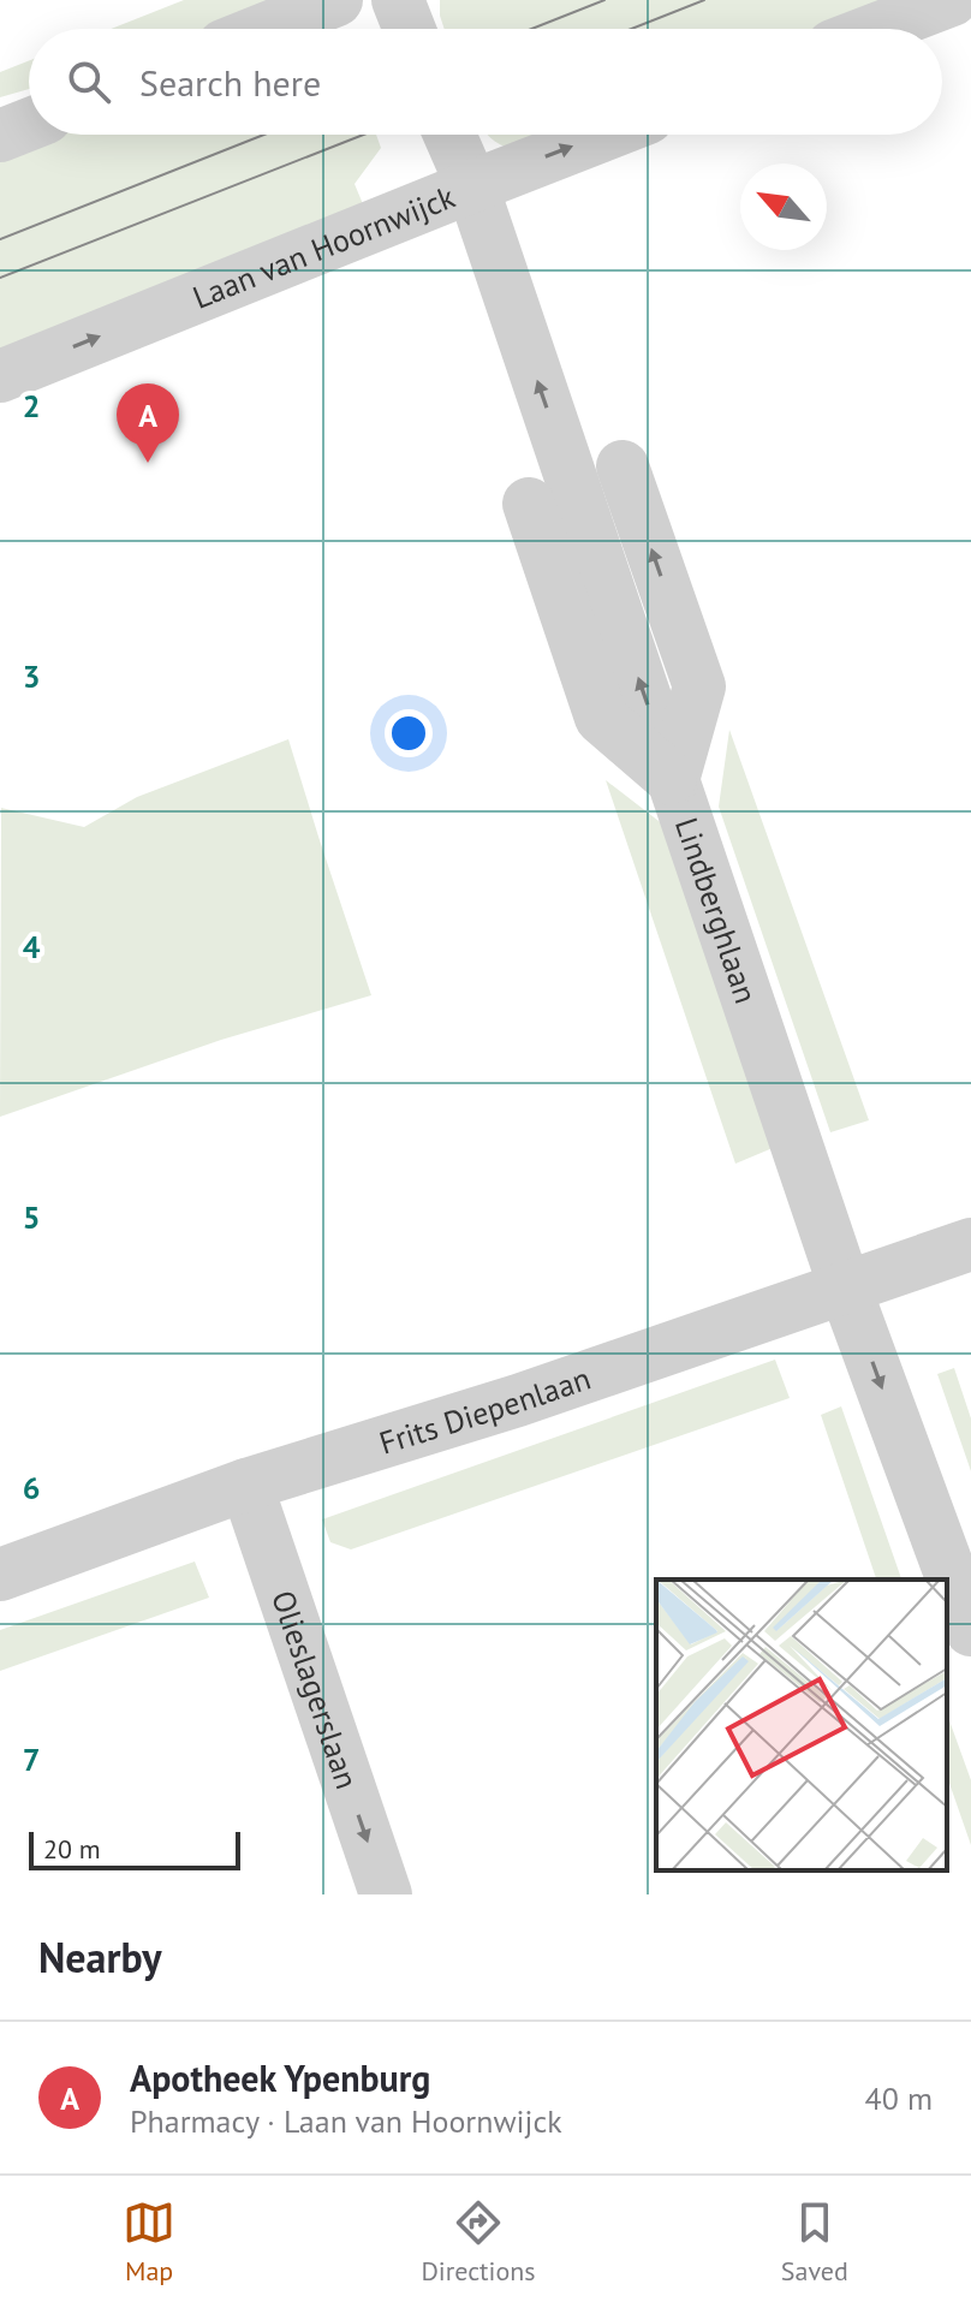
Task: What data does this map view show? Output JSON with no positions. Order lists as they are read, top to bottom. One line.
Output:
{"streets":{"street":["Laan van Hoornwijck","Lindberghlaan","Frits Diepenlaan","Olieslagerslaan"]},"crossings":[["Laan van Hoornwijck","Lindberghlaan"],["Lindberghlaan","Frits Diepenlaan"],["Frits Diepenlaan","Olieslagerslaan"]],"one_way":["Laan van Hoornwijck","Olieslagerslaan"],"scale_bar":"20 m","north":"top left","page":{"search":"Search here","pins":"A","scale":"20 m","heading":"Nearby","list":[{"mark":"A","name":"Apotheek Ypenburg","note":"Pharmacy · Laan van Hoornwijck","value":"40 m"}],"nav":["Map","Directions","Saved"]},"grid":{"rows":["2","3","4","5","6","7"]}}
